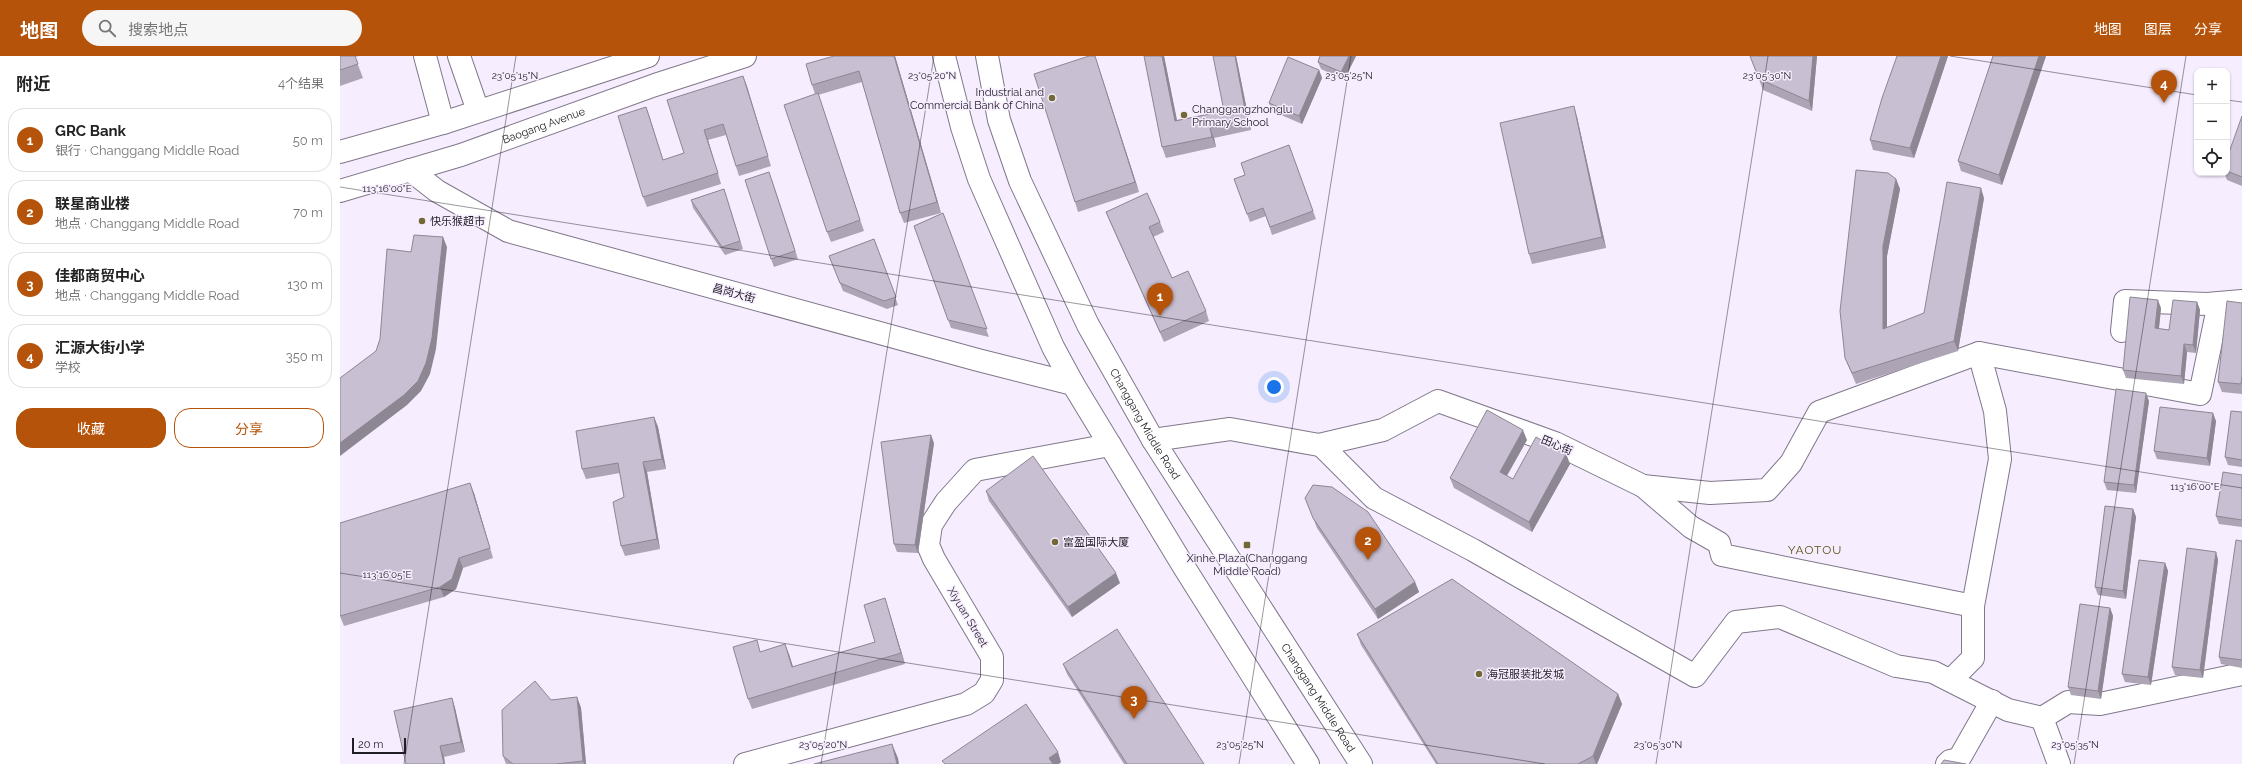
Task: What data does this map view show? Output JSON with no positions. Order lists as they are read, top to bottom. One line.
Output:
{"streets":{"main road":["Baogang Avenue","昌岗大街","Changgang Middle Road","田心街","Xiyuan Street"]},"crossings":[["Baogang Avenue","昌岗大街"],["Changgang Middle Road","田心街"]],"districts":["YAOTOU"],"places":{"other":["Industrial and Commercial Bank of China","Changgangzhonglu Primary School","快乐猴超市","富盈国际大厦","海冠服装批发城"],"transit":["Xinhe Plaza(Changgang Middle Road)"]},"scale_bar":"20 m","page":{"header":"地图","search":"搜索地点","nav":["地图","图层","分享"],"heading":["附近","4个结果"],"map_buttons":["+","−"],"pins":["4","1","2","3"],"list":[{"mark":"1","name":"GRC Bank","note":"银行 · Changgang Middle Road","value":"50 m"},{"mark":"2","name":"联星商业楼","note":"地点 · Changgang Middle Road","value":"70 m"},{"mark":"3","name":"佳都商贸中心","note":"地点 · Changgang Middle Road","value":"130 m"},{"mark":"4","name":"汇源大街小学","note":"学校","value":"350 m"}],"buttons":["收藏","分享"],"scale":"20 m"},"coordinates":["23°05'15\"N","23°05'20\"N","23°05'25\"N","23°05'30\"N","113°16'00\"E","113°16'05\"E","23°05'35\"N"]}
